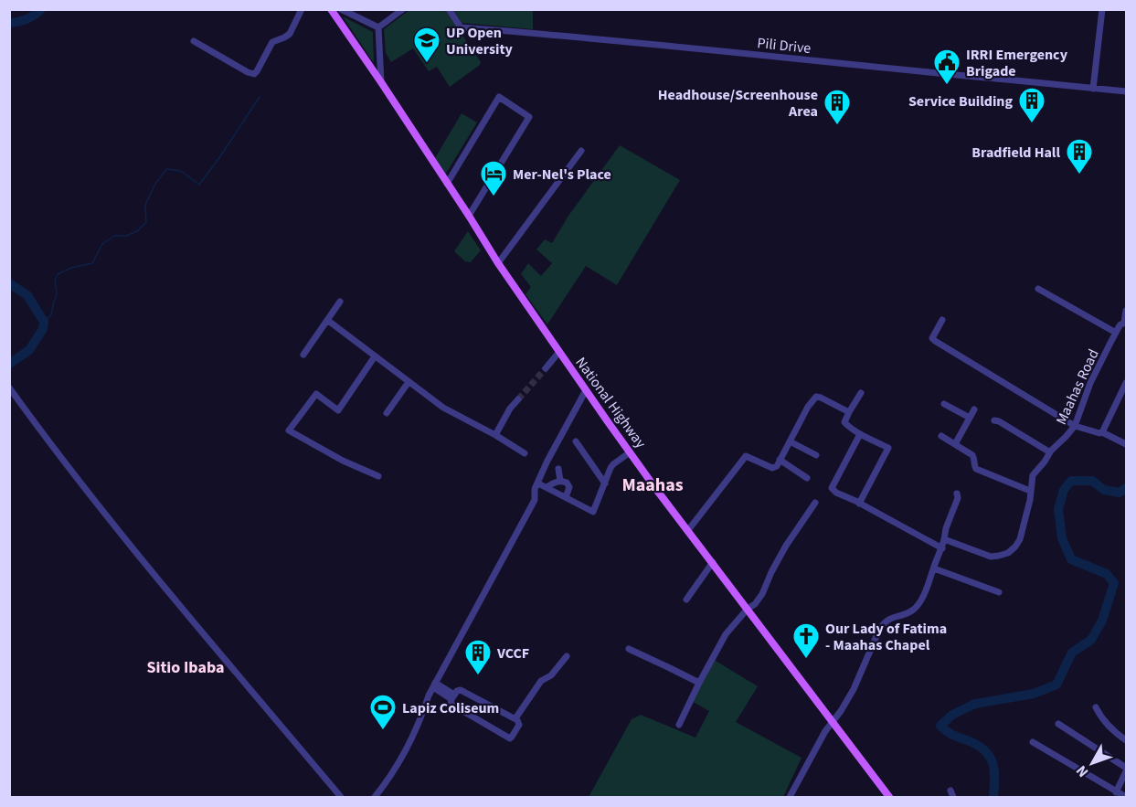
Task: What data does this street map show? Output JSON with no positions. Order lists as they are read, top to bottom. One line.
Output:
{"streets":{"main road":["National Highway"],"street":["Pili Drive","Maahas Road"]},"districts":["Maahas","Sitio Ibaba"],"places":{"school or university":["UP Open University"],"public building":["IRRI Emergency Brigade"],"building":["Service Building","Headhouse/Screenhouse Area","Bradfield Hall","VCCF"],"hotel":["Mer-Nel's Place"],"church":["Our Lady of Fatima - Maahas Chapel"],"sports":["Lapiz Coliseum"]},"north":"bottom left"}
